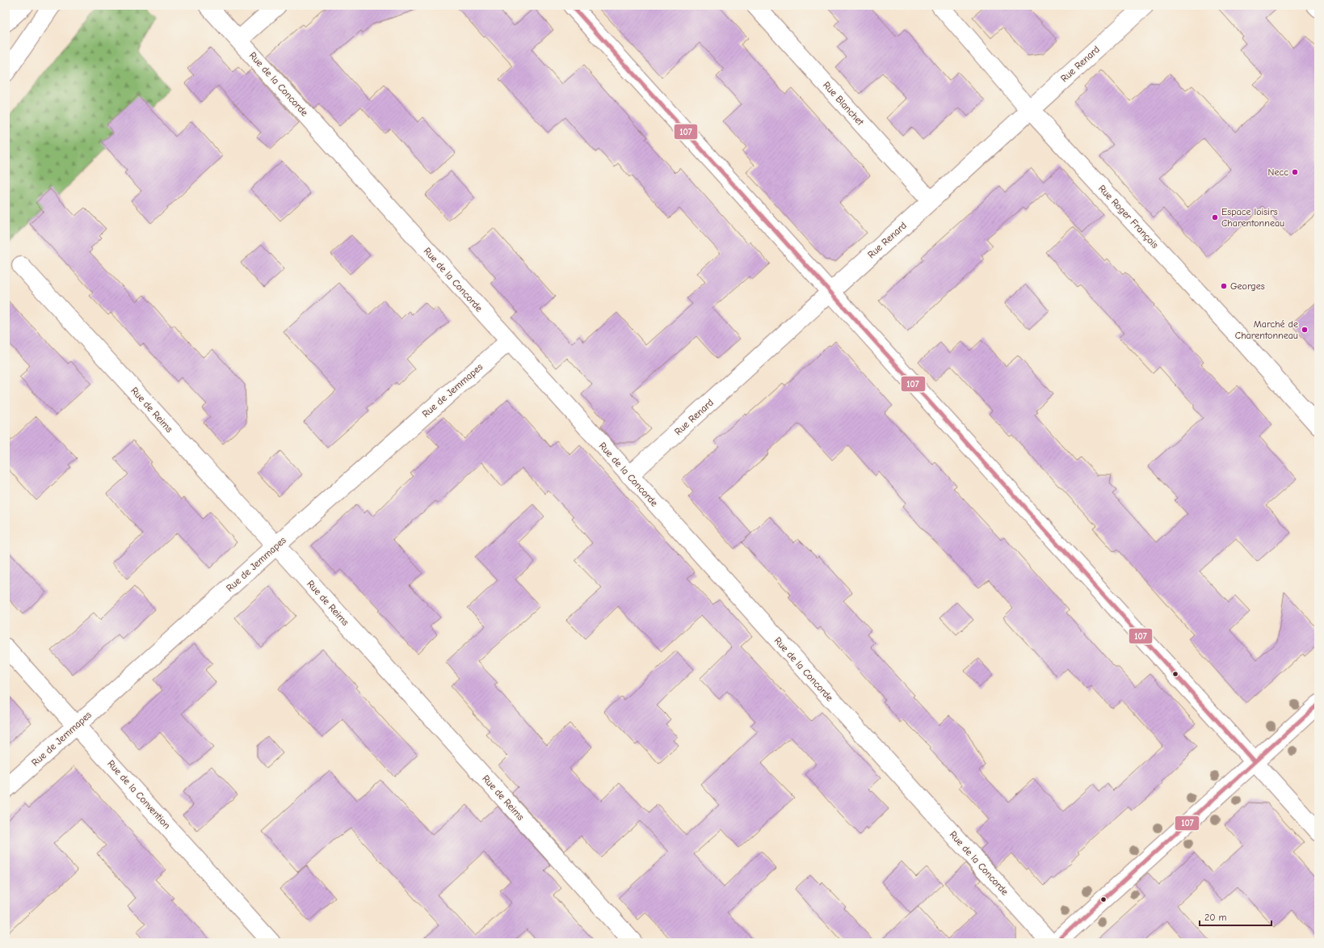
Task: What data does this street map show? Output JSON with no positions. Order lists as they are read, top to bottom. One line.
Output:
{"streets":{"main road":["Rue Renard","Rue de la Concorde","Rue Blanchet","Rue Roger François","Rue de Jemmapes","Rue de Reims","Rue de la Convention"]},"crossings":[["Rue Renard","Rue de la Concorde"],["Rue Renard","Rue Blanchet"],["Rue Renard","Rue Roger François"],["Rue de la Concorde","Rue de Jemmapes"],["Rue de Jemmapes","Rue de Reims"],["Rue de Jemmapes","Rue de la Convention"]],"places":["Necc","Espace loisirs Charentonneau","Georges","Marché de Charentonneau"],"lines":["transit line 107"],"scale_bar":"20 m"}
